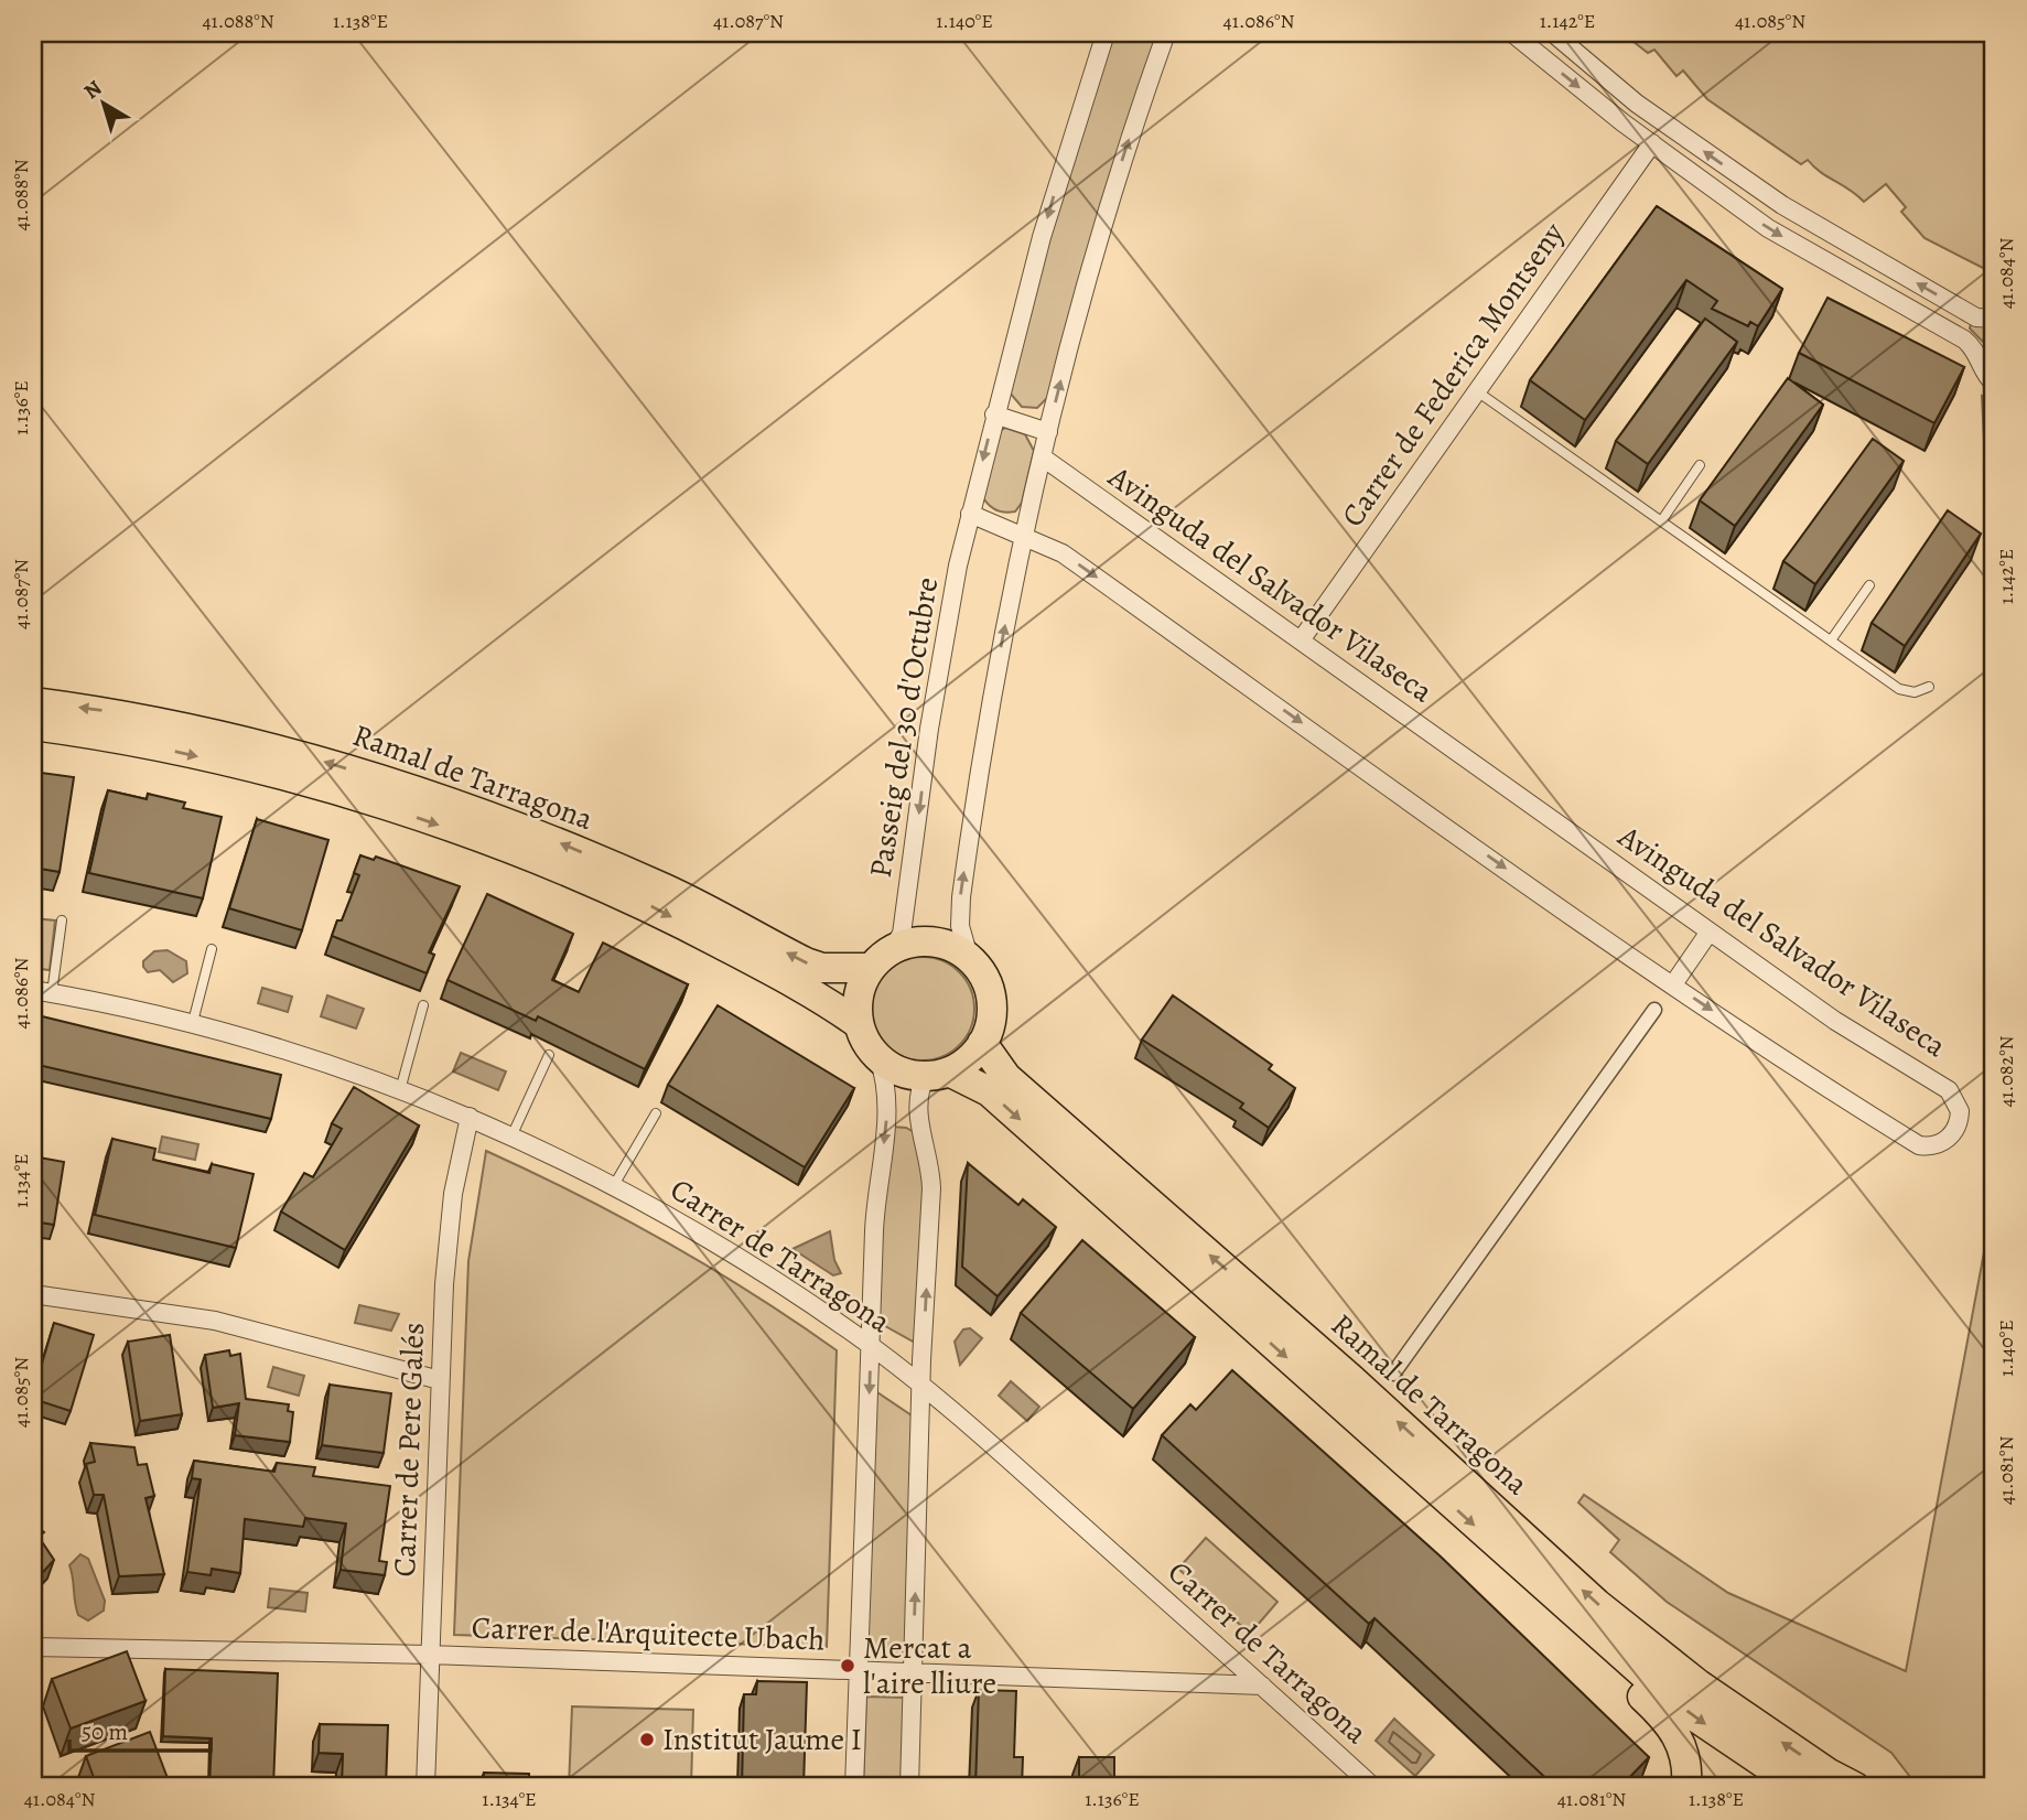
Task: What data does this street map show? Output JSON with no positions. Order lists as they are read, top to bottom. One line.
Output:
{"streets":{"main road":["Ramal de Tarragona"],"street":["Carrer de Federica Montseny","Avinguda del Salvador Vilaseca","Passeig del 30 d'Octubre","Carrer de Tarragona","Carrer de Pere Galés","Carrer de l'Arquitecte Ubach"]},"crossings":[["Carrer de Federica Montseny","Avinguda del Salvador Vilaseca"],["Passeig del 30 d'Octubre","Ramal de Tarragona"],["Carrer de Tarragona","Carrer de Pere Galés"],["Carrer de Tarragona","Carrer de l'Arquitecte Ubach"],["Carrer de Pere Galés","Carrer de l'Arquitecte Ubach"]],"places":["Mercat a l'aire lliure","Institut Jaume I"],"scale_bar":"50 m","north":"top left","coordinates":["41.088°N","1.138°E","41.087°N","1.140°E","41.086°N","1.142°E","41.085°N","41.084°N","1.136°E","41.082°N","1.134°E","41.081°N"]}
